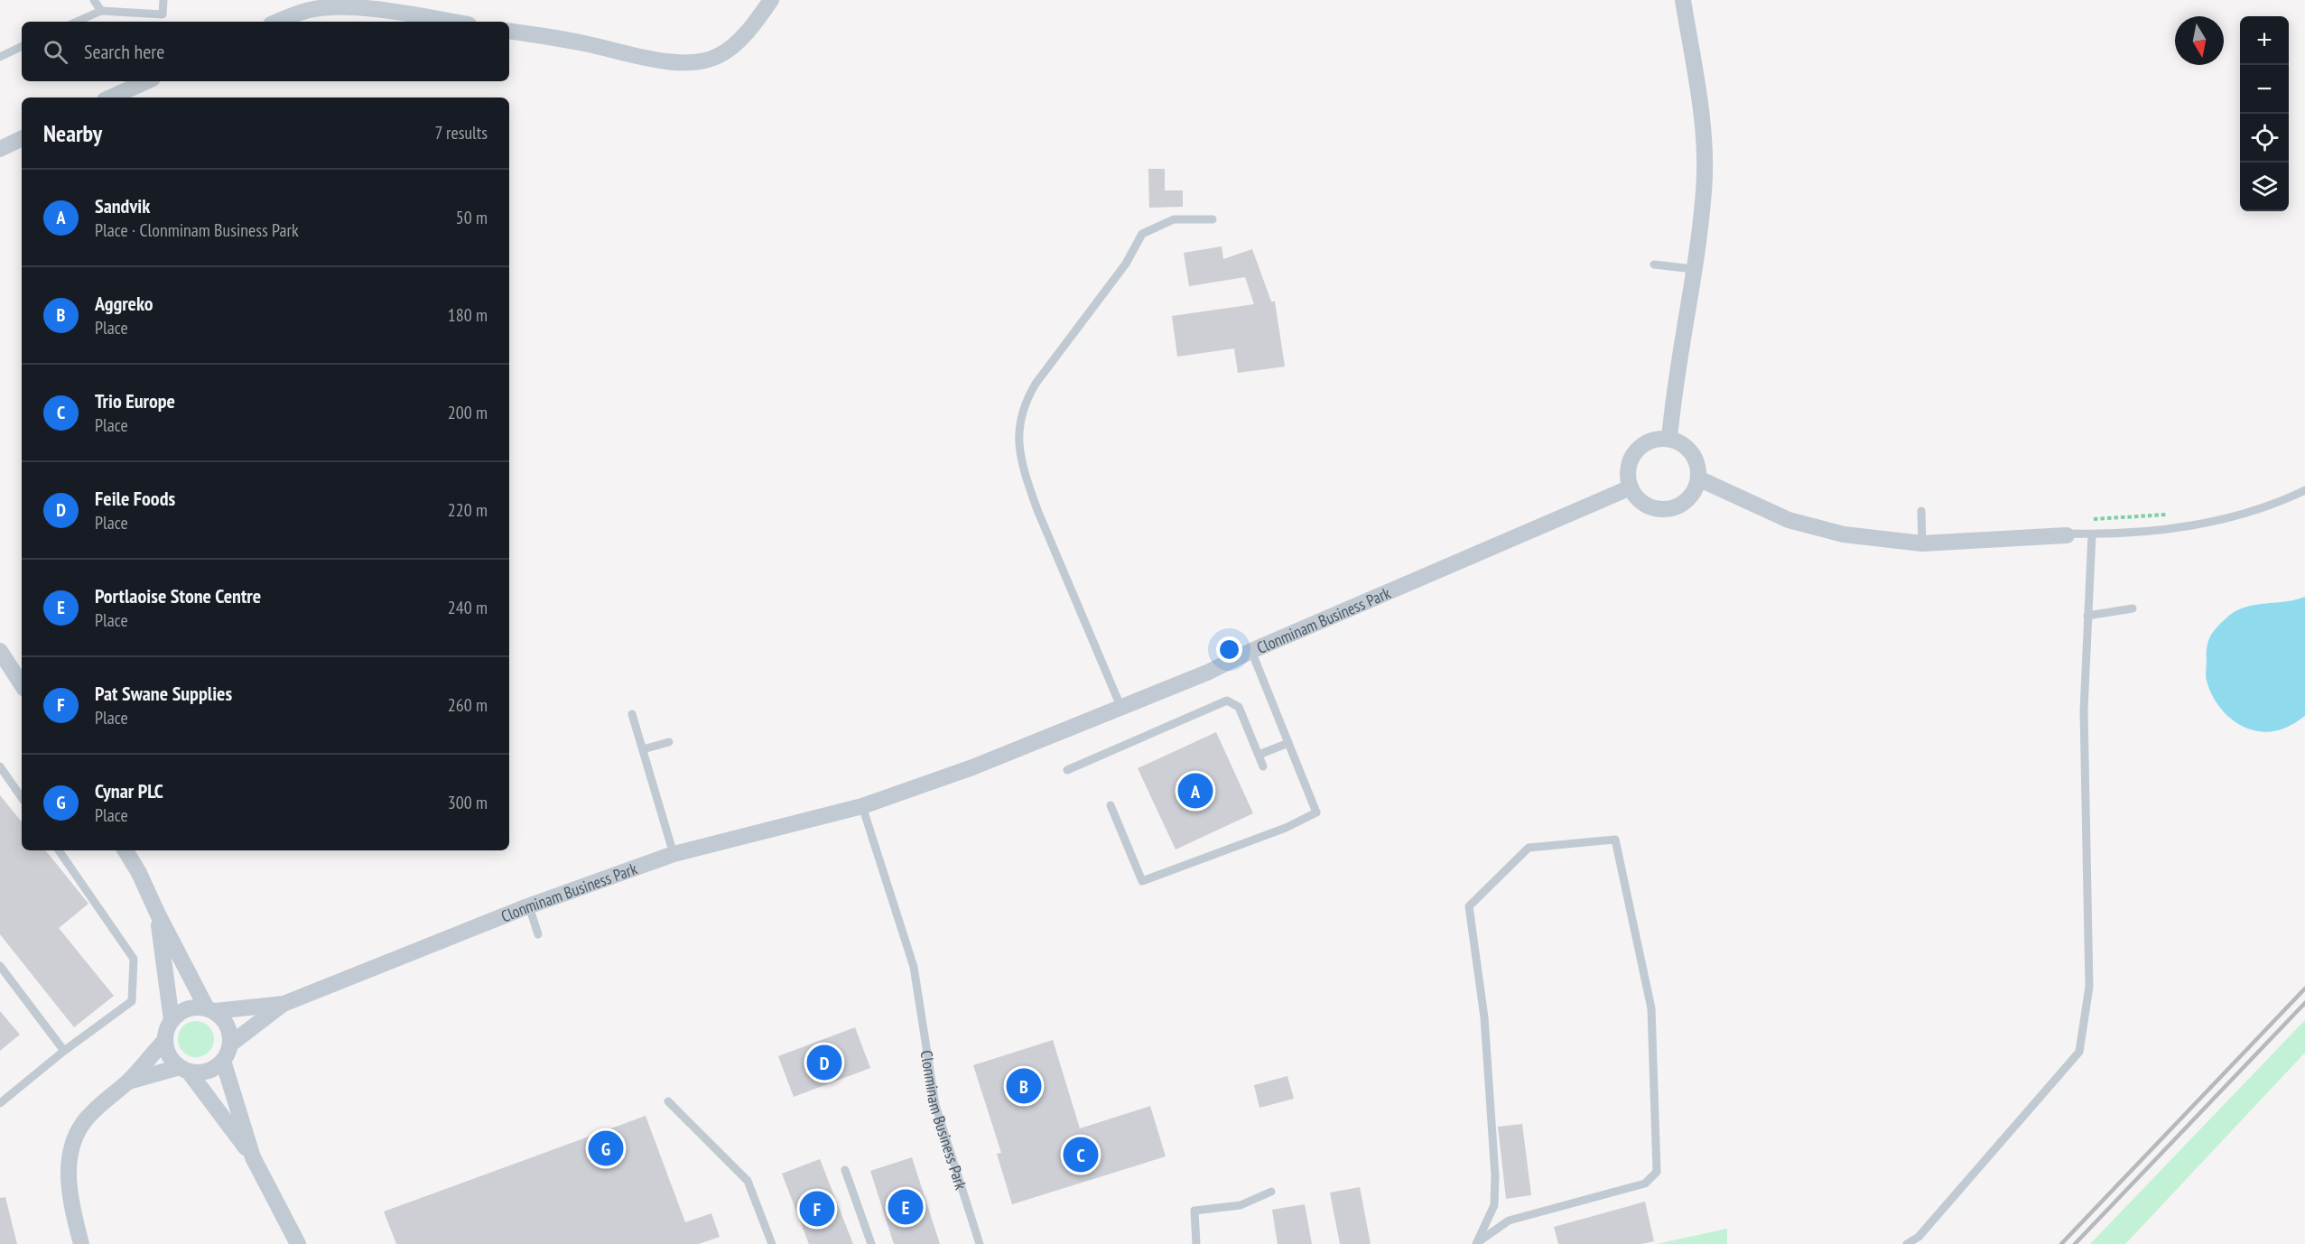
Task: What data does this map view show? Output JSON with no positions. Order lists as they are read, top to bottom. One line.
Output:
{"streets":{"street":["Clonminam Business Park"]},"north":"bottom","page":{"map_buttons":["+","−"],"search":"Search here","heading":["Nearby","7 results"],"list":[{"mark":"A","name":"Sandvik","note":"Place · Clonminam Business Park","value":"50 m"},{"mark":"B","name":"Aggreko","note":"Place","value":"180 m"},{"mark":"C","name":"Trio Europe","note":"Place","value":"200 m"},{"mark":"D","name":"Feile Foods","note":"Place","value":"220 m"},{"mark":"E","name":"Portlaoise Stone Centre","note":"Place","value":"240 m"},{"mark":"F","name":"Pat Swane Supplies","note":"Place","value":"260 m"},{"mark":"G","name":"Cynar PLC","note":"Place","value":"300 m"}],"pins":["A","D","B","G","C","E","F"]}}
